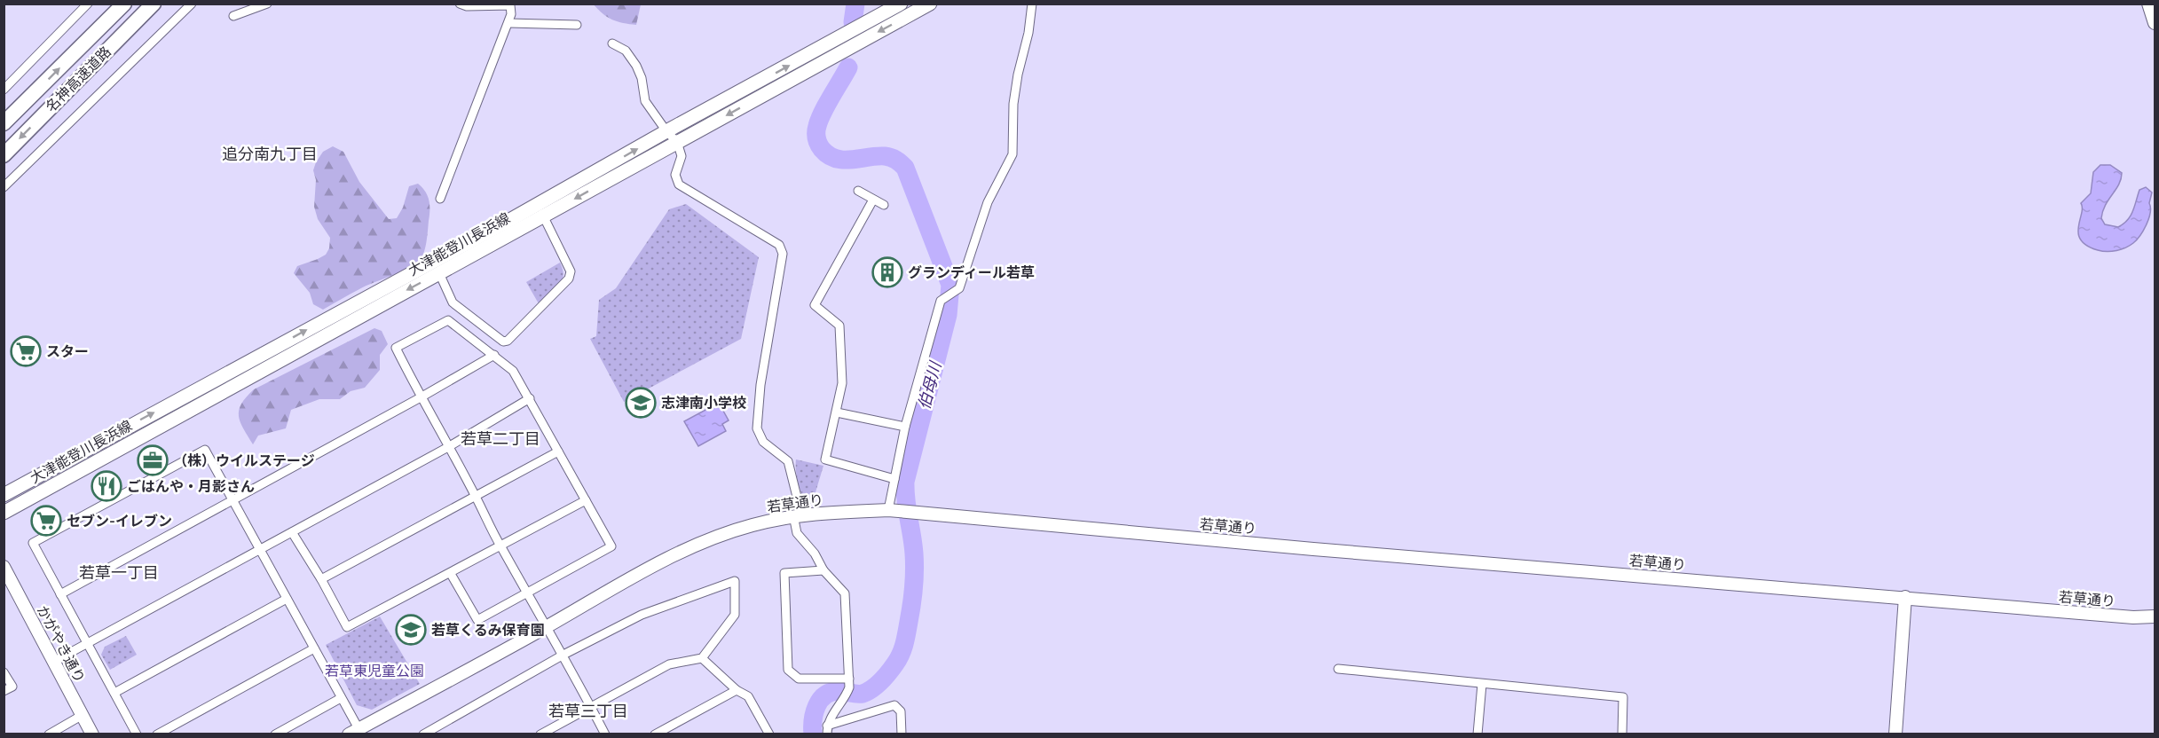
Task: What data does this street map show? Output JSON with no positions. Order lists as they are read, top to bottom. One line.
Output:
{"streets":{"highway":["名神高速道路"],"main road":["大津能登川長浜線"],"street":["若草通り","かがやき通り"]},"districts":["追分南九丁目","若草二丁目","若草一丁目","若草三丁目"],"water":["伯母川"],"parks":["若草東児童公園"],"places":{"building":["グランディール若草"],"supermarket":["スター","セブン-イレブン"],"school or university":["志津南小学校","若草くるみ保育園"],"office":["（株）ウイルステージ"],"restaurant":["ごはんや・月影さん"]}}
